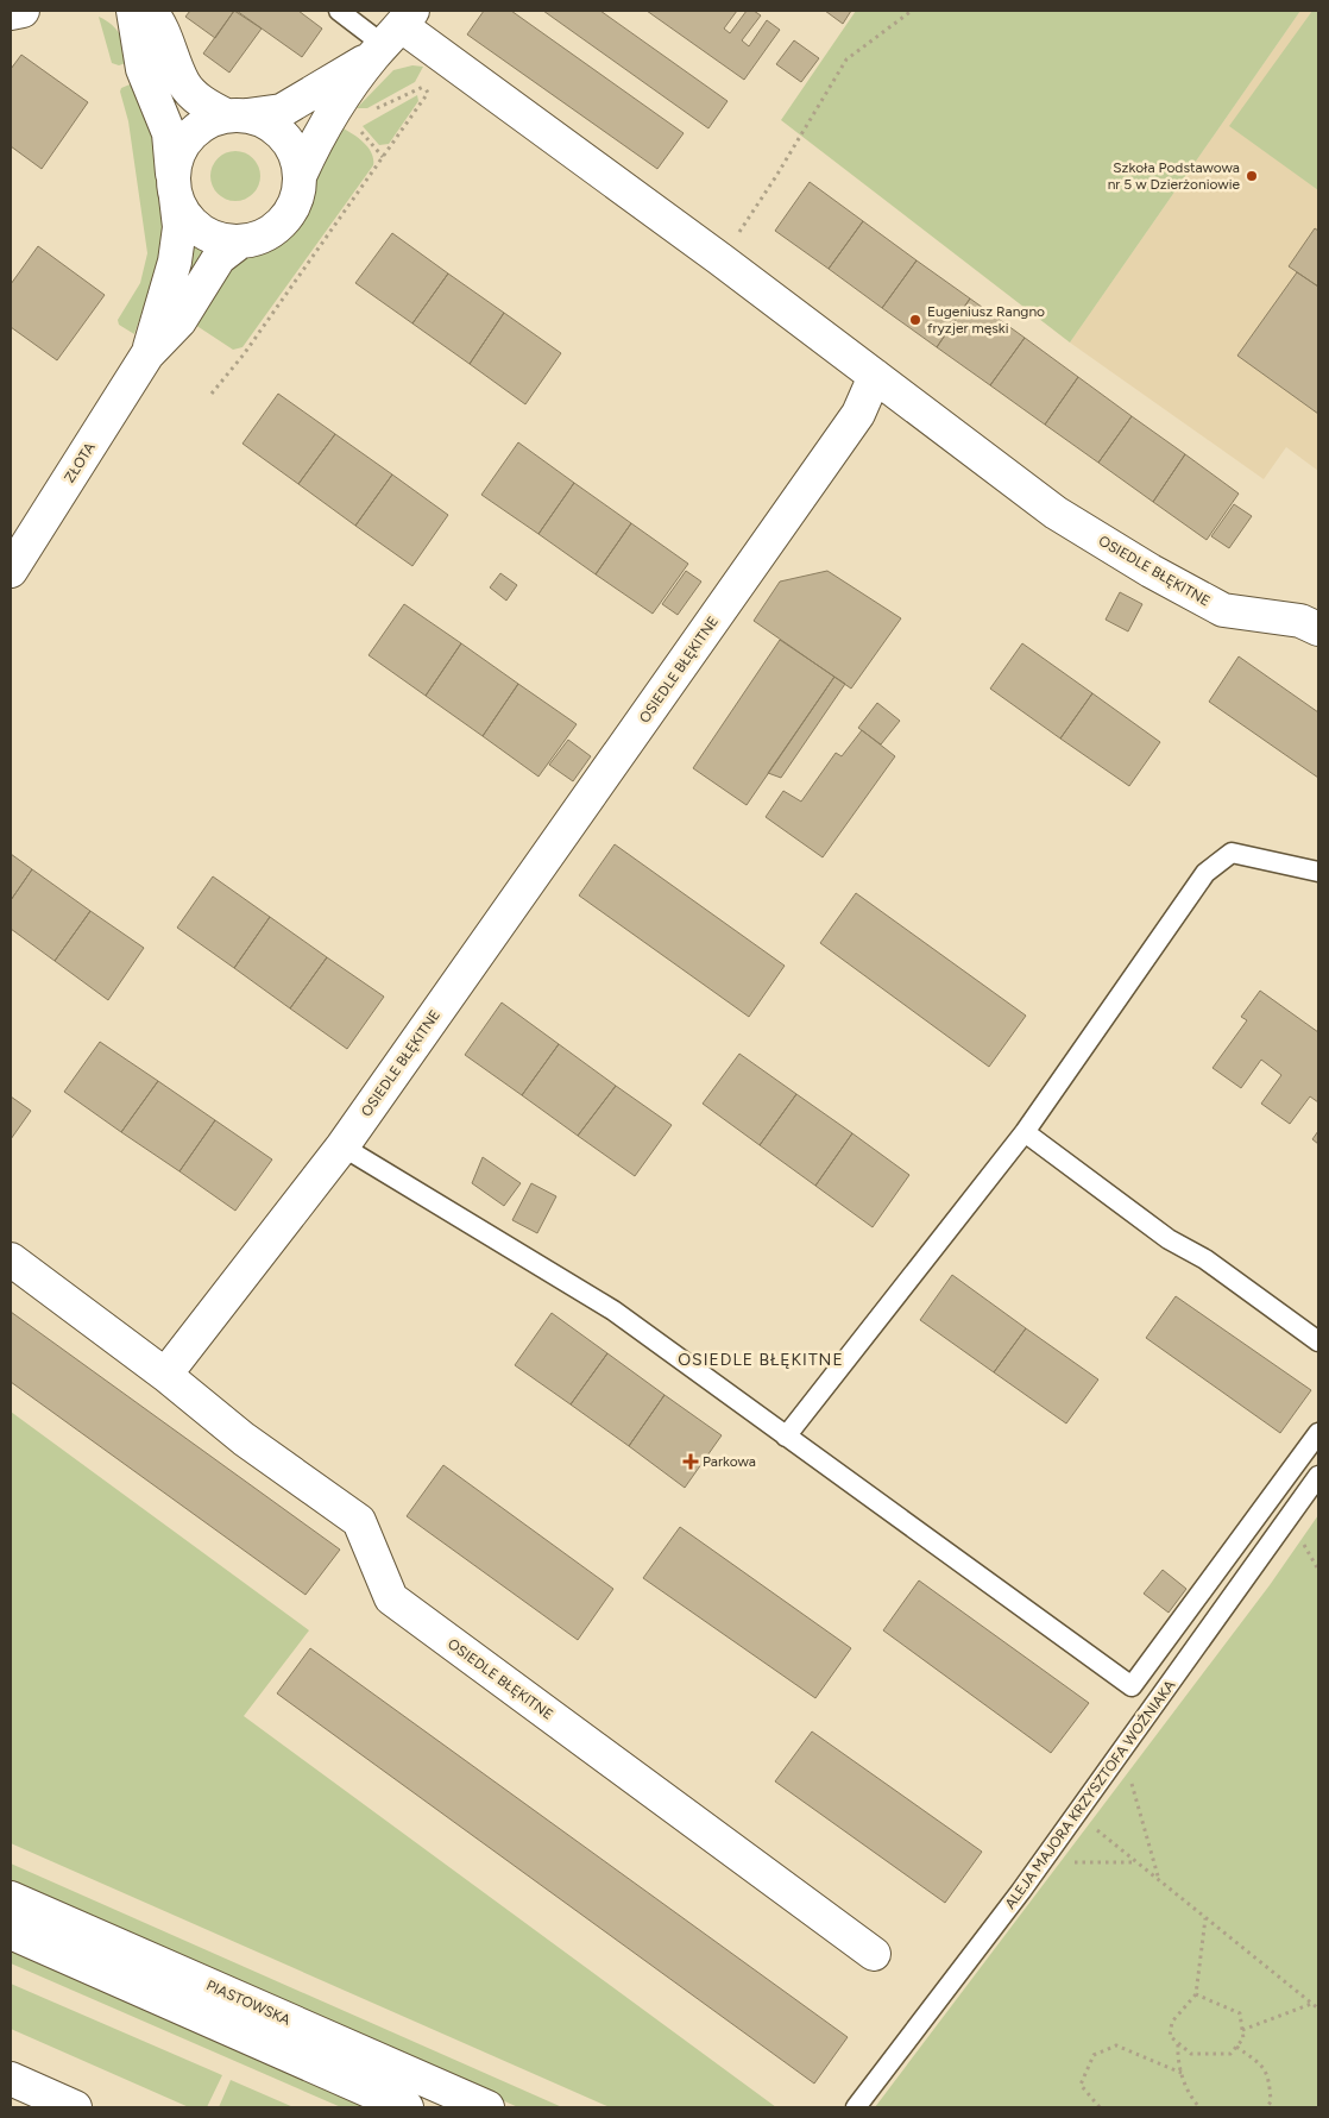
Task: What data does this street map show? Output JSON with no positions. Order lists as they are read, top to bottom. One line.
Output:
{"streets":{"street":["ZŁOTA","OSIEDLE BŁĘKITNE","PIASTOWSKA"],"lane":["ALEJA MAJORA KRZYSZTOFA WOŹNIAKA"]},"districts":["OSIEDLE BŁĘKITNE"],"places":{"other":["Szkoła Podstawowa nr 5 w Dzierżoniowie","Eugeniusz Rangno fryzjer męski"],"health":["Parkowa"]}}
